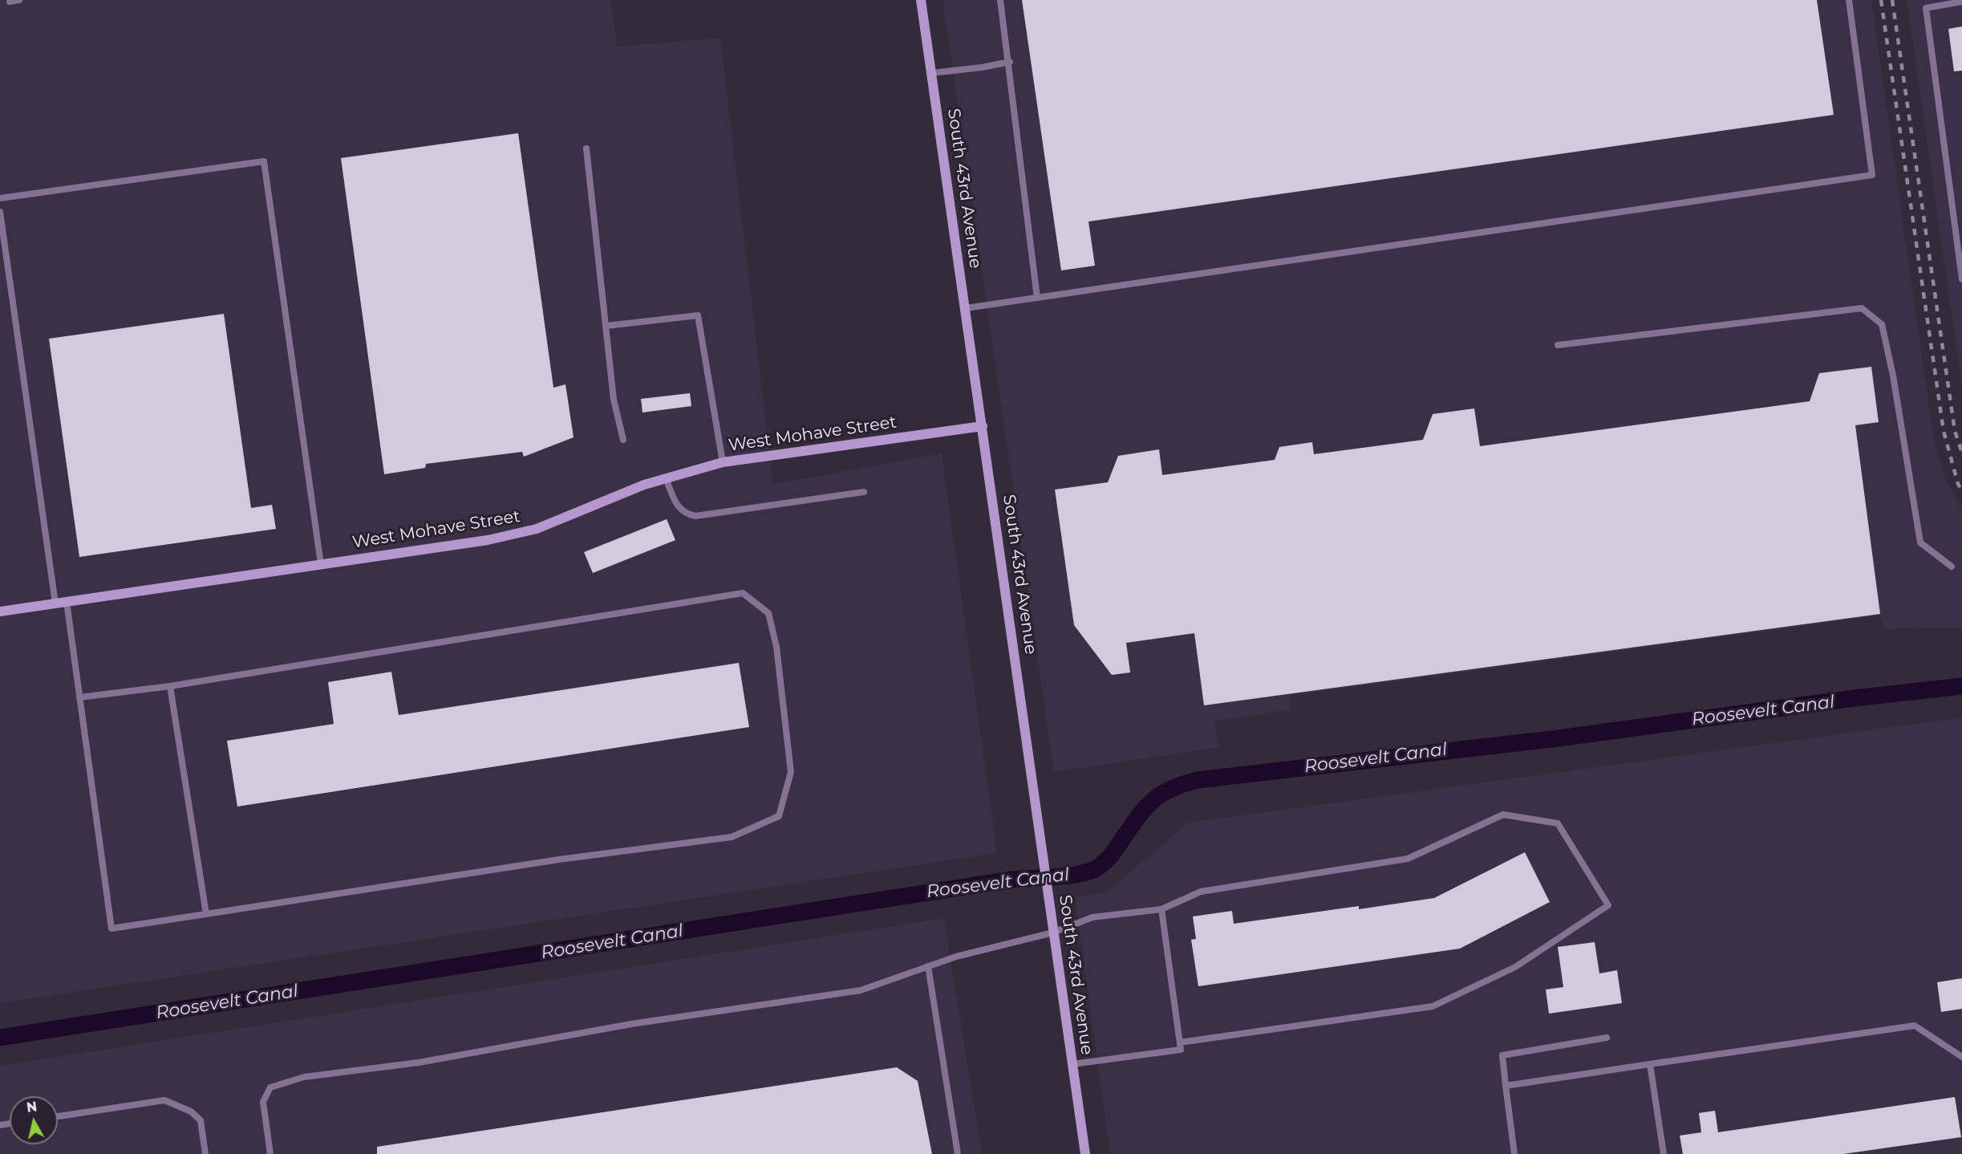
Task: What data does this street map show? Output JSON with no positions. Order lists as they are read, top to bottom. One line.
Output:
{"streets":{"main road":["South 43rd Avenue","West Mohave Street"]},"crossings":[["South 43rd Avenue","West Mohave Street"]],"water":["Roosevelt Canal"],"north":"top"}
